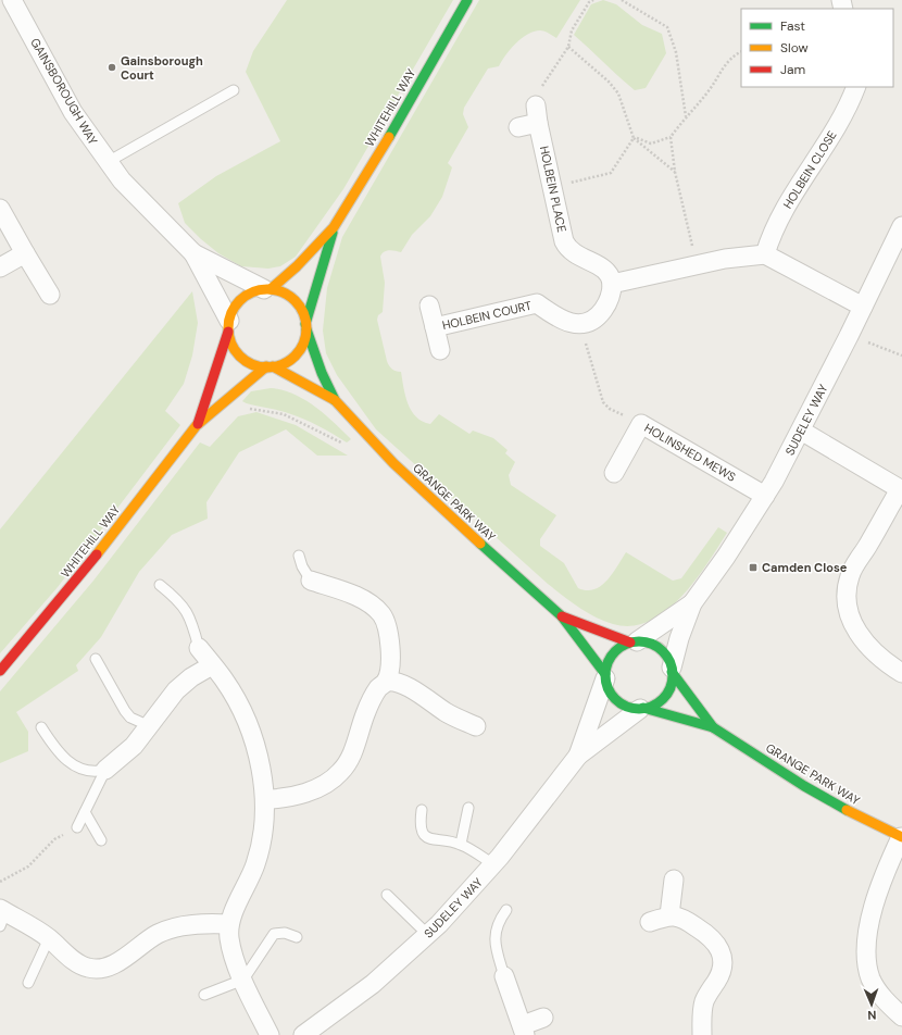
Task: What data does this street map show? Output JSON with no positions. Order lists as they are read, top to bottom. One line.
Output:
{"streets":{"main road":["WHITEHILL WAY","GRANGE PARK WAY"],"street":["GAINSBOROUGH WAY","HOLBEIN CLOSE","HOLBEIN PLACE","HOLBEIN COURT","SUDELEY WAY","HOLINSHED MEWS"]},"crossings":[["GAINSBOROUGH WAY","WHITEHILL WAY"],["GAINSBOROUGH WAY","GRANGE PARK WAY"],["WHITEHILL WAY","GRANGE PARK WAY"],["SUDELEY WAY","HOLINSHED MEWS"],["SUDELEY WAY","GRANGE PARK WAY"]],"places":{"other":["Gainsborough Court"],"transit":["Camden Close"]},"legend":["Fast","Slow","Jam"],"north":"bottom"}
